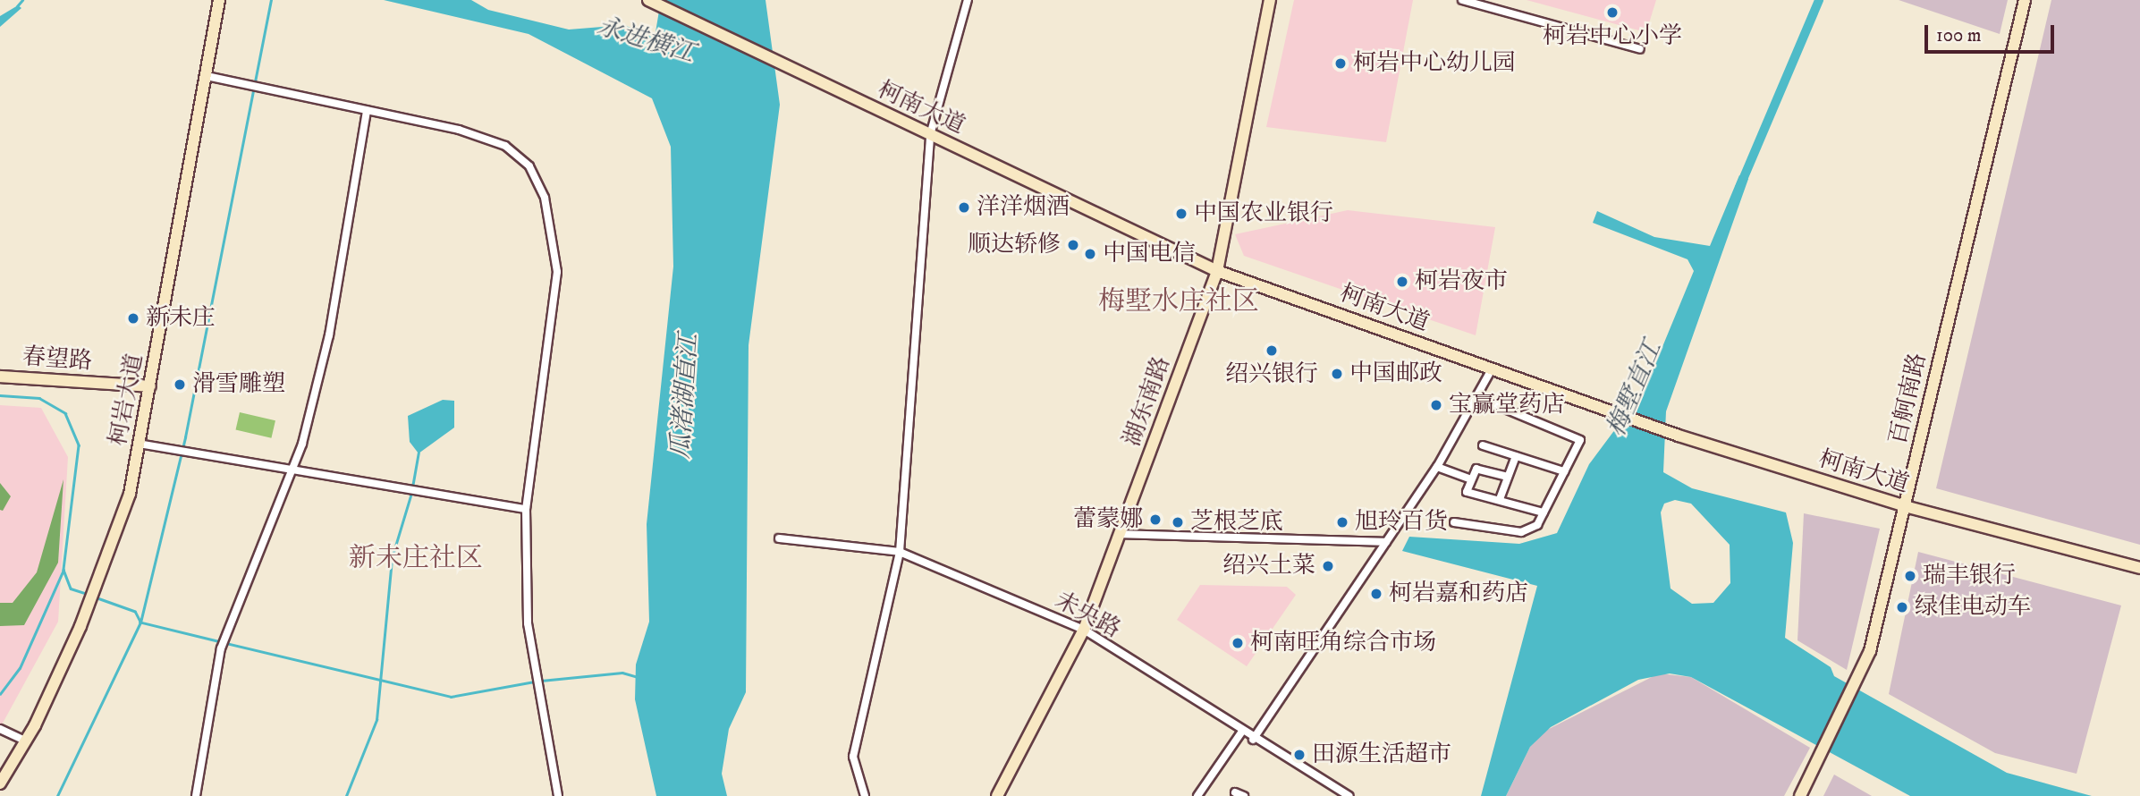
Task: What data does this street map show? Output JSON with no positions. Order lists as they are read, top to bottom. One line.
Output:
{"streets":{"street":["柯南大道","春望路","百舸南路","柯岩大道","湖东南路","未央路"]},"crossings":[["柯南大道","百舸南路"],["柯南大道","湖东南路"],["春望路","柯岩大道"],["湖东南路","未央路"]],"districts":["梅墅水庄社区","新未庄社区"],"water":["永进横江","梅墅直江","瓜渚湖直江"],"places":["柯岩中心小学","柯岩中心幼儿园","洋洋烟酒","中国农业银行","顺达轿修","中国电信","柯岩夜市","新未庄","绍兴银行","中国邮政","滑雪雕塑","宝赢堂药店","蕾蒙娜","芝根芝底","旭玲百货","绍兴土菜","瑞丰银行","柯岩嘉和药店","绿佳电动车","柯南旺角综合市场","田源生活超市"],"scale_bar":"100 m"}
